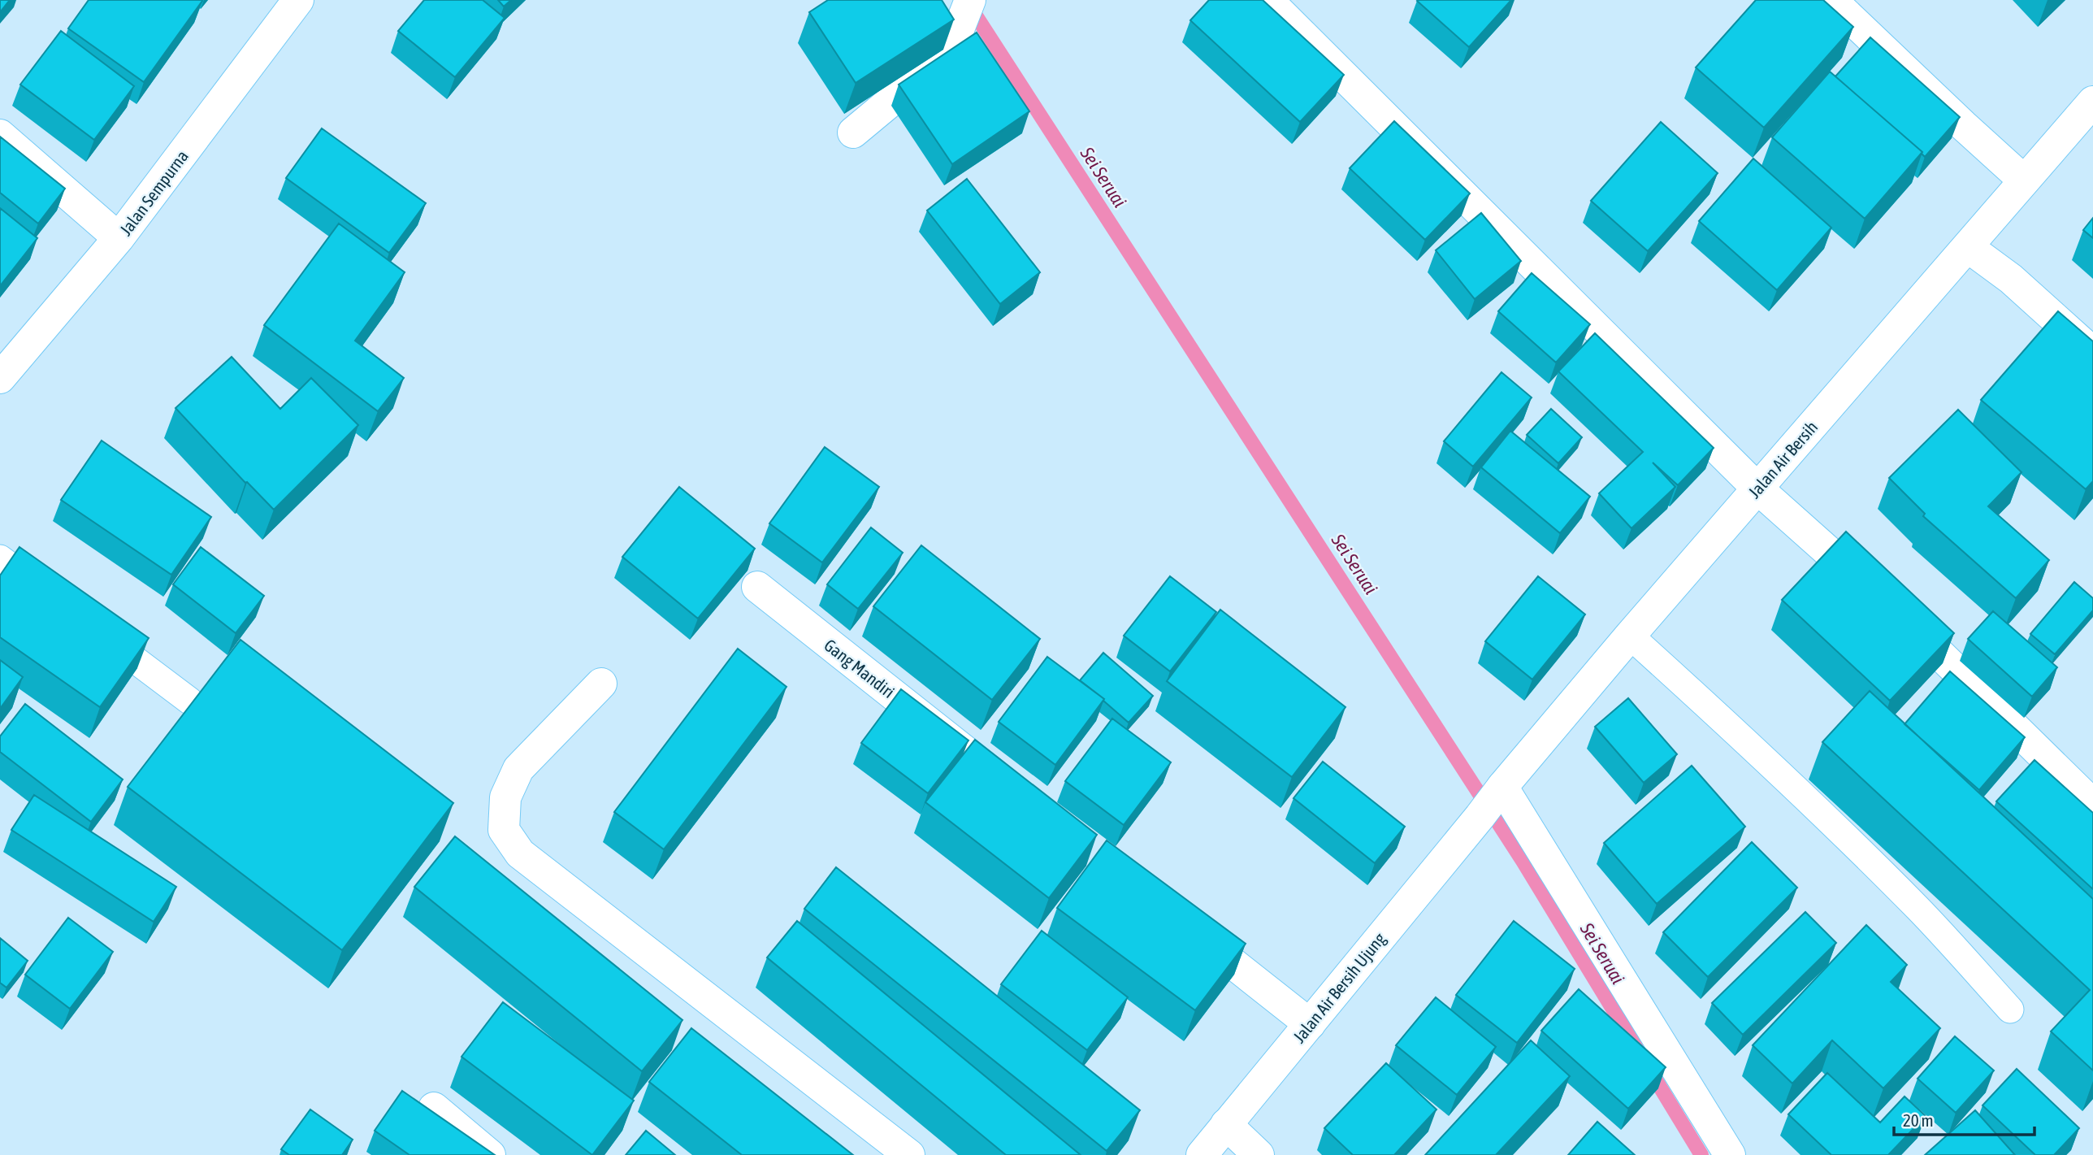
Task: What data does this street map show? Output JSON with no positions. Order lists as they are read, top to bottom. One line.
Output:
{"streets":{"street":["Jalan Sempurna","Jalan Air Bersih","Gang Mandiri","Jalan Air Bersih Ujung"]},"crossings":[["Jalan Air Bersih","Jalan Air Bersih Ujung"]],"water":["Sei Seruai"],"scale_bar":"20 m"}
